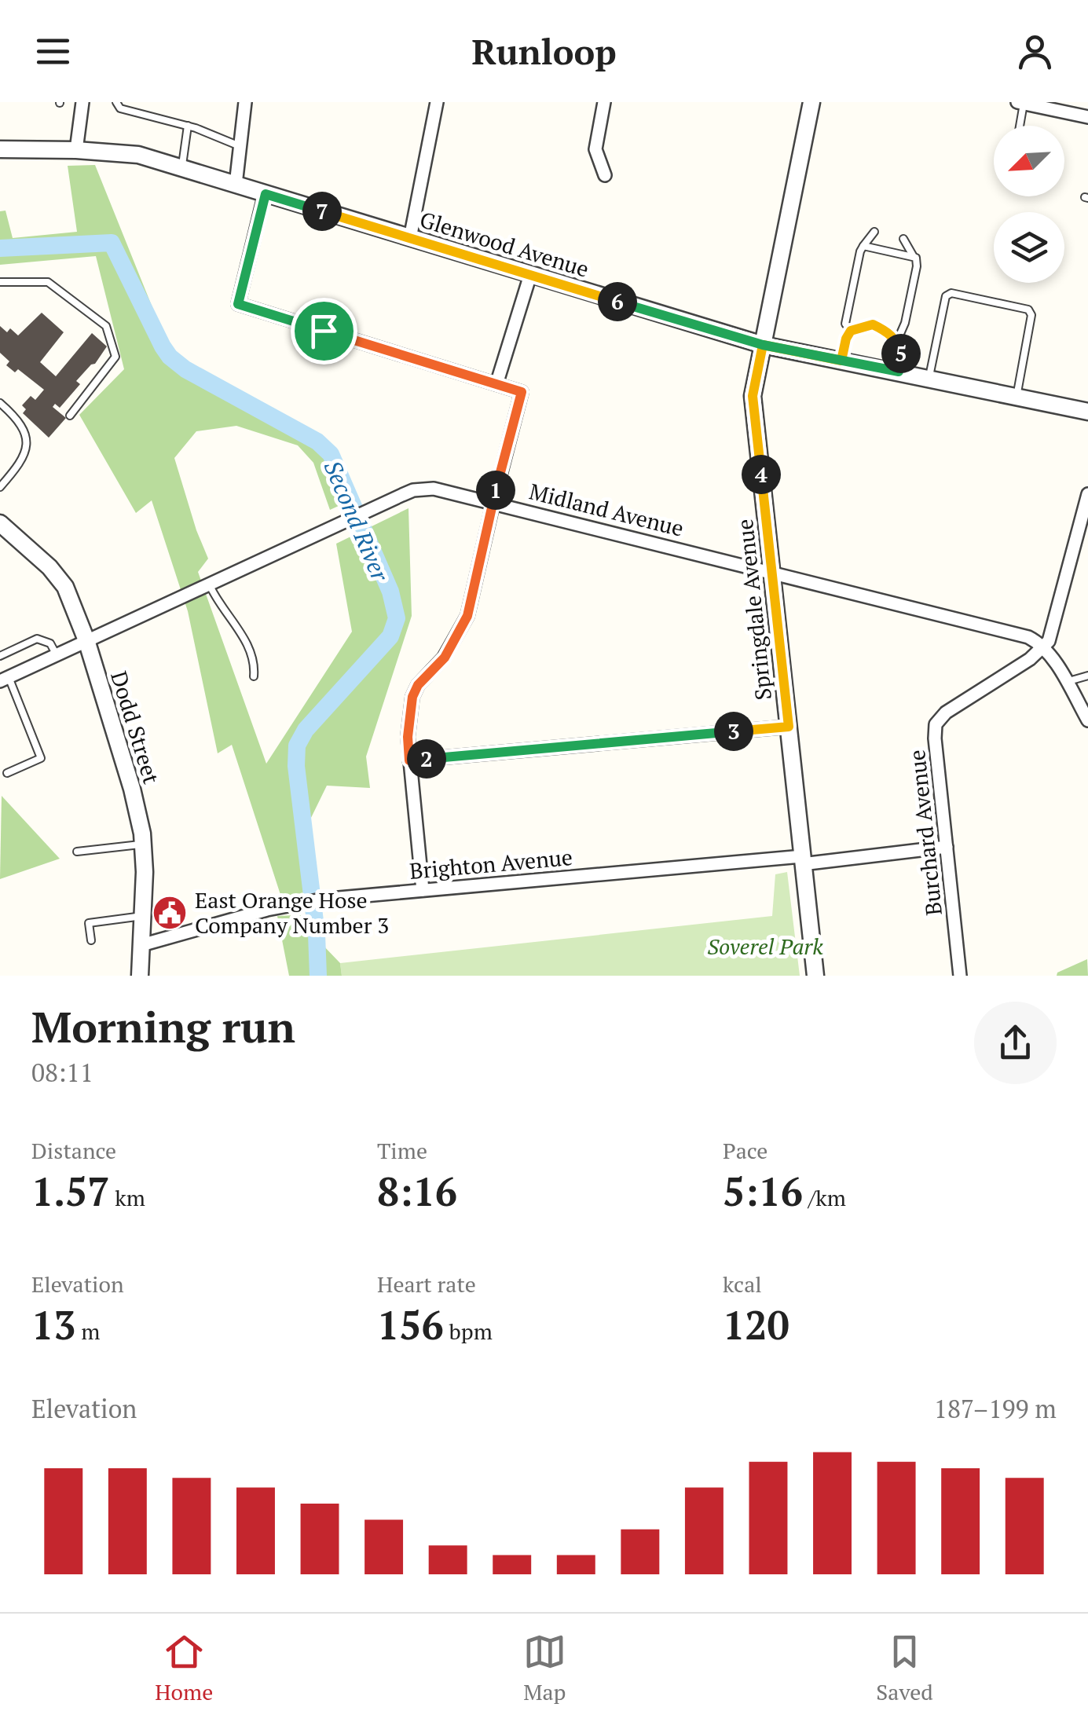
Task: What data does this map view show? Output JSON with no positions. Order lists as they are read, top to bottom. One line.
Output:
{"streets":{"street":["Glenwood Avenue","Midland Avenue","Springdale Avenue","Dodd Street","Burchard Avenue","Brighton Avenue"]},"crossings":[["Glenwood Avenue","Springdale Avenue"],["Midland Avenue","Springdale Avenue"],["Midland Avenue","Dodd Street"],["Midland Avenue","Burchard Avenue"],["Springdale Avenue","Brighton Avenue"],["Dodd Street","Brighton Avenue"],["Burchard Avenue","Brighton Avenue"]],"water":["Second River"],"parks":["Soverel Park"],"places":{"public building":["East Orange Hose Company Number 3"]},"north":"bottom left","page":{"header":"Runloop","pins":["7","6","5","4","1","3","2"],"heading":["Morning run","08:11"],"stats":[["Distance","1.57 km"],["Time","8:16"],["Pace","5:16 /km"],["Elevation","13 m"],["Heart rate","156 bpm"],["kcal","120"]],"chart":["Elevation","187–199 m"],"tabs":["Home","Map","Saved"]}}
